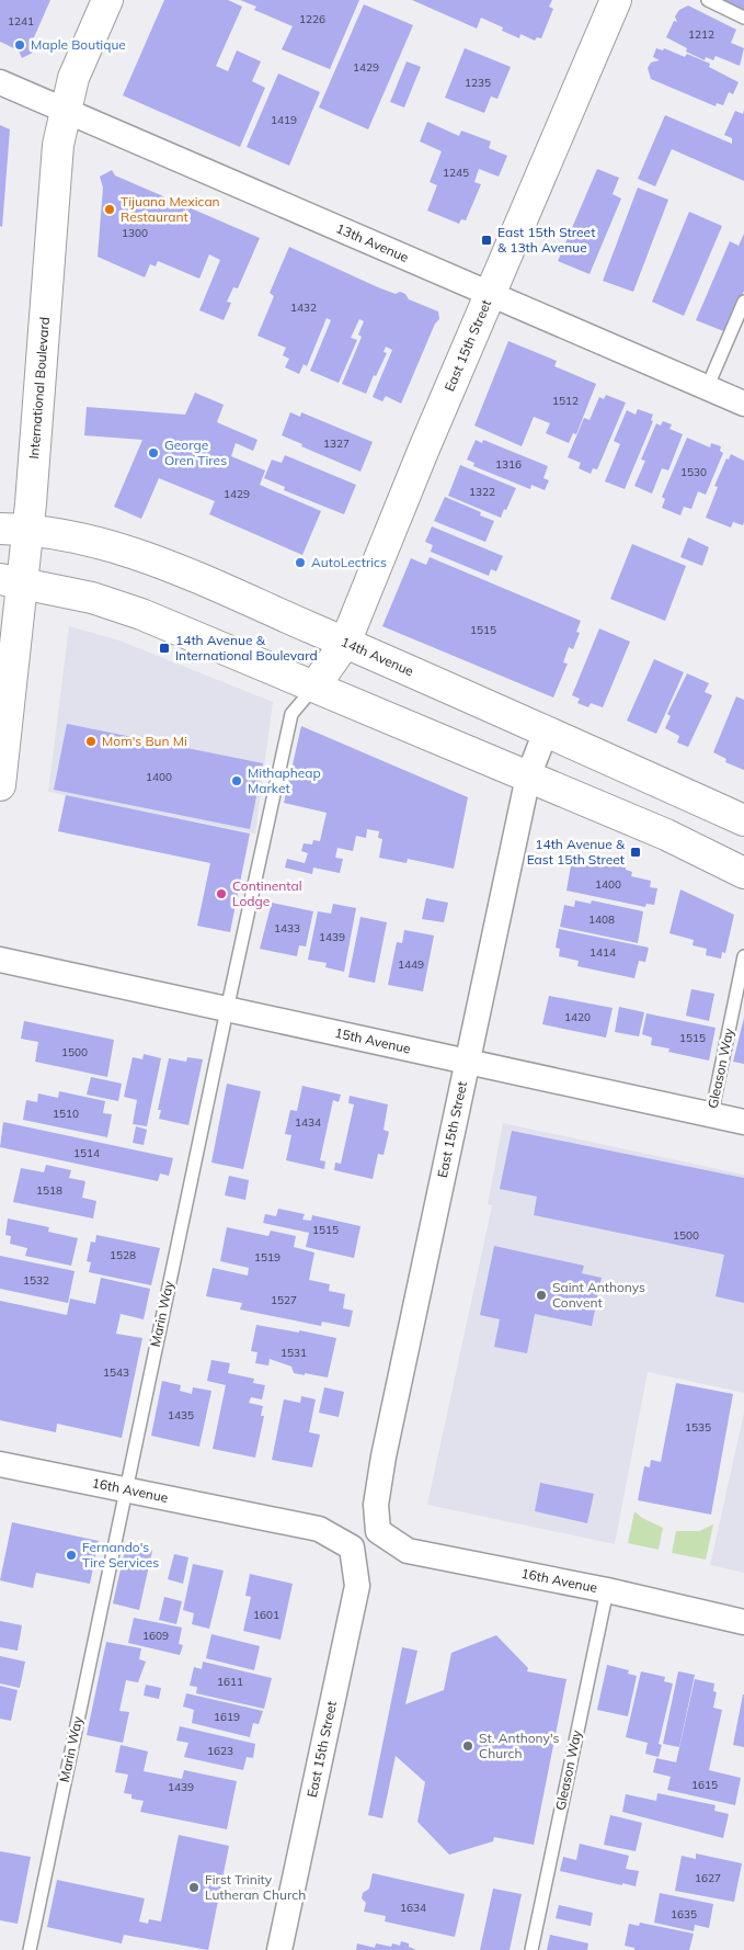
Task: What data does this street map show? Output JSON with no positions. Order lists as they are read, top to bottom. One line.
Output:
{"streets":{"main road":["East 15th Street","International Boulevard","14th Avenue"],"street":["13th Avenue","15th Avenue","16th Avenue"],"lane":["Gleason Way","Marin Way"]},"crossings":[["13th Avenue","East 15th Street"],["13th Avenue","International Boulevard"],["East 15th Street","14th Avenue"],["East 15th Street","15th Avenue"],["East 15th Street","Marin Way"],["East 15th Street","16th Avenue"],["International Boulevard","14th Avenue"],["15th Avenue","Gleason Way"],["15th Avenue","Marin Way"],["Gleason Way","16th Avenue"],["Marin Way","16th Avenue"]],"places":{"other":["Maple Boutique","Tijuana Mexican Restaurant","George Oren Tires","AutoLectrics","Mom's Bun Mi","Mithapheap Market","Continental Lodge","Saint Anthonys Convent","Fernando's Tire Services","St. Anthony's Church","First Trinity Lutheran Church"],"transit":["East 15th Street & 13th Avenue","14th Avenue & International Boulevard","14th Avenue & East 15th Street"]},"house_numbers":["1226","1241","1212","1429","1235","1419","1245","1300","1432","1512","1327","1316","1530","1322","1429","1515","1400","1400","1408","1433","1439","1414","1449","1420","1515","1500","1510","1434","1514","1518","1515","1500","1528","1519","1532","1527","1531","1543","1435","1535","1601","1609","1611","1619","1623","1615","1439","1627","1634","1635"]}
